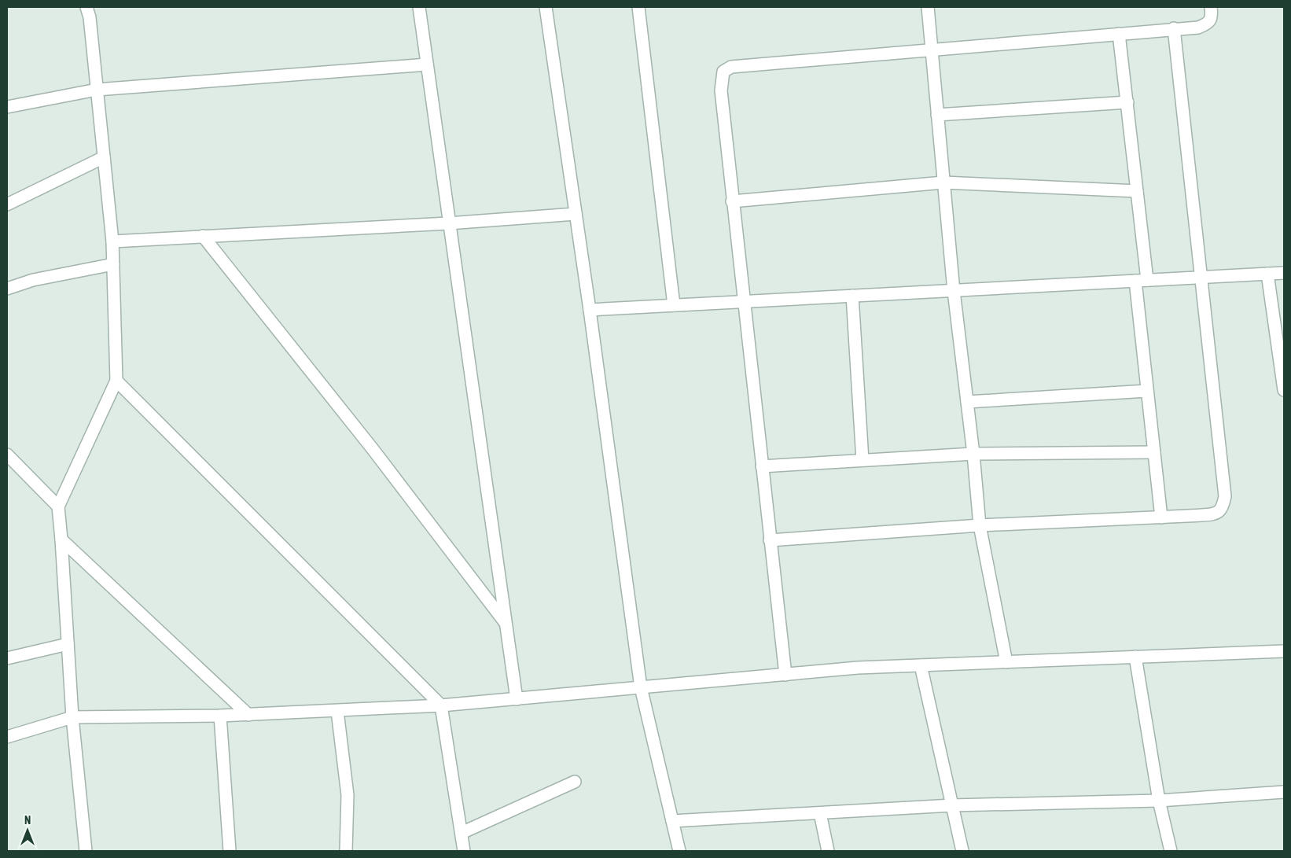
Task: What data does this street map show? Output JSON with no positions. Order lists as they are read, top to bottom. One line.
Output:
{"north":"top"}
